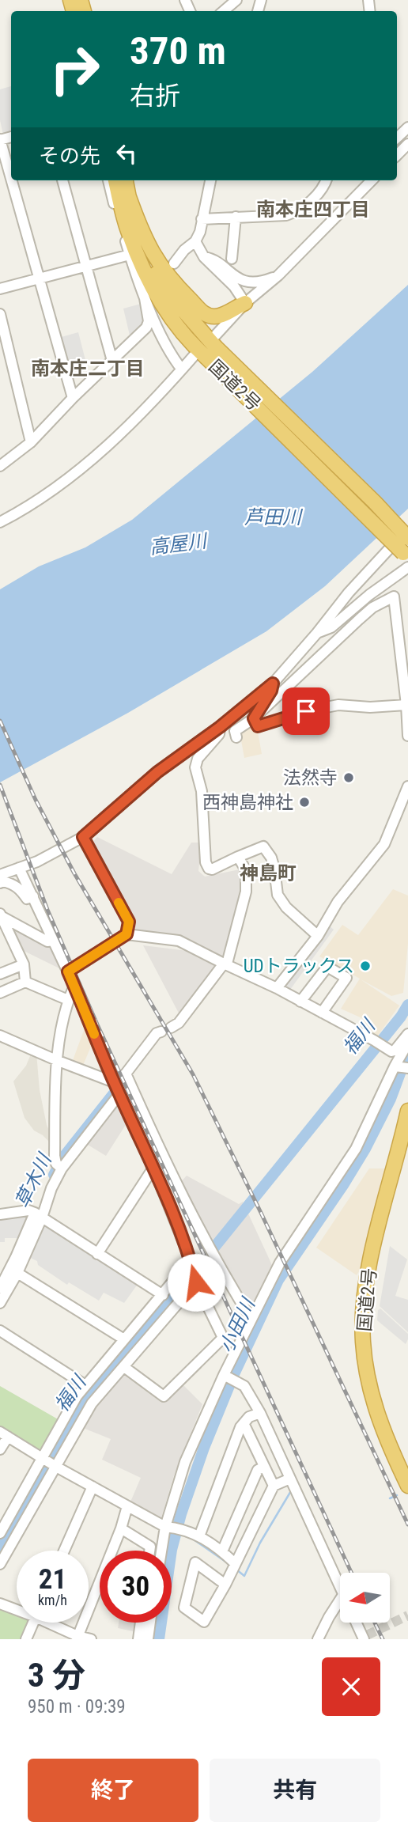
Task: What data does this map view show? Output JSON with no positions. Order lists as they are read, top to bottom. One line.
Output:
{"streets":{"highway":["国道2号"]},"districts":["南本庄四丁目","南本庄二丁目","神島町"],"water":["芦田川","高屋川","福川","草木川","小田川"],"places":["法然寺","西神島神社","UDトラックス"],"north":"left","page":{"turn":["370 m","右折"],"then":"その先","speed":"21 km/h","limit":"30","heading":["3 分","950 m · 09:39"],"buttons":["終了","共有"]}}
